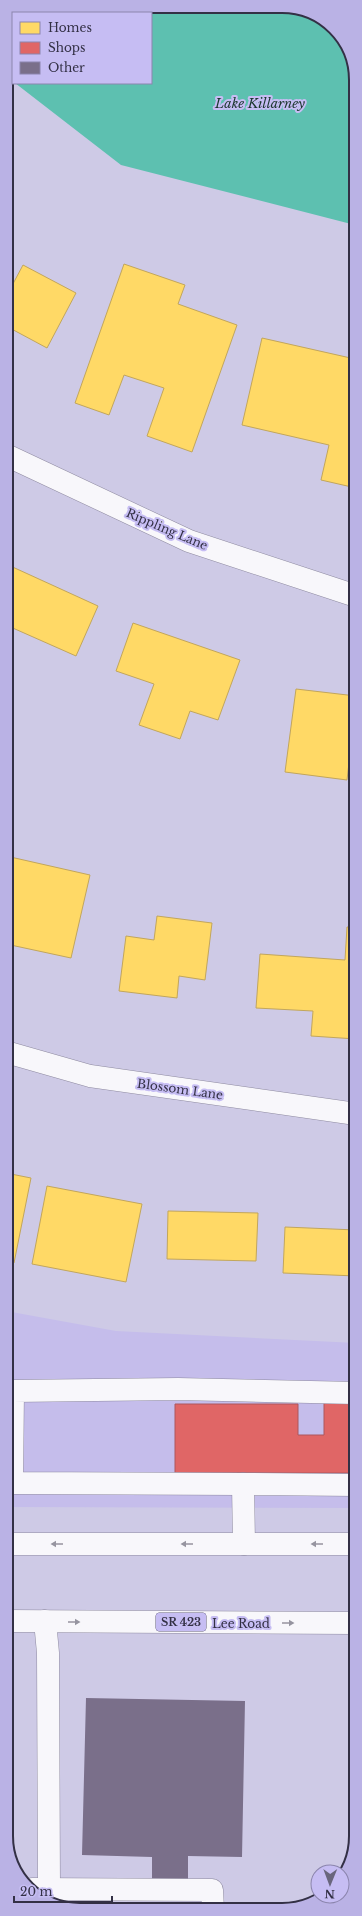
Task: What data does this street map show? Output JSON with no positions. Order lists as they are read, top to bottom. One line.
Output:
{"streets":{"street":["Rippling Lane","Blossom Lane","SR 423","Lee Road"]},"water":["Lake Killarney"],"legend":["Homes","Shops","Other"],"scale_bar":"20 m","north":"bottom"}
